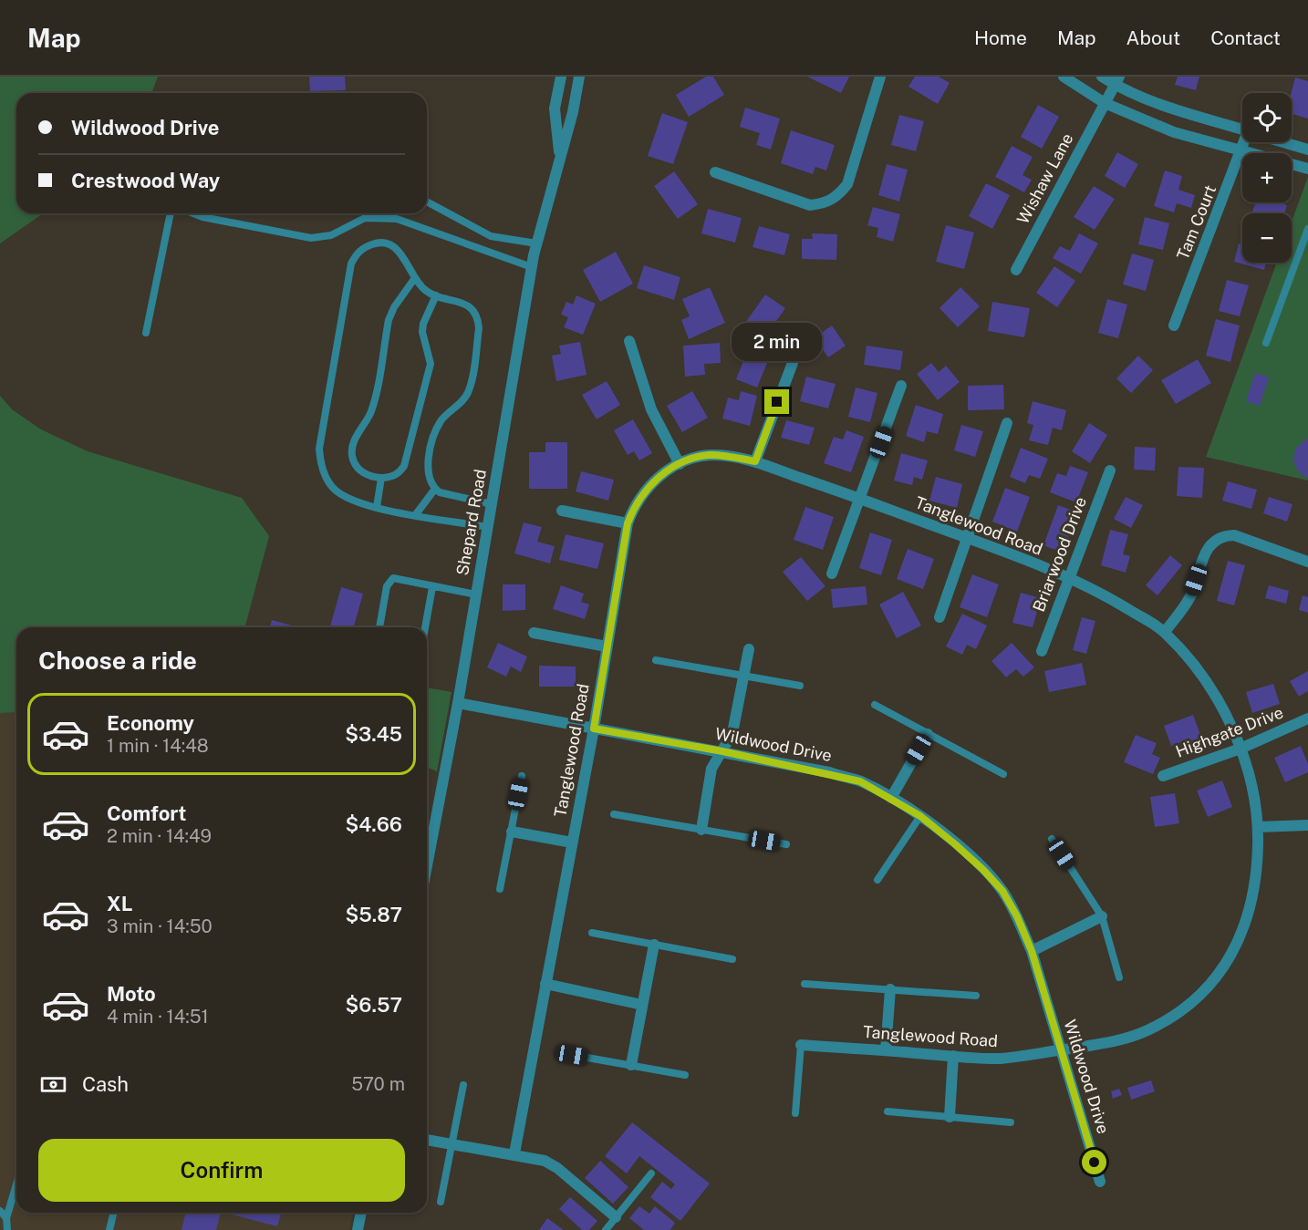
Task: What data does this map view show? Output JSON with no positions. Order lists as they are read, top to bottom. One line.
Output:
{"streets":{"street":["Wishaw Lane","Tam Court","Shepard Road","Tanglewood Road","Briarwood Drive","Highgate Drive","Wildwood Drive"]},"crossings":[["Shepard Road","Wildwood Drive"],["Tanglewood Road","Briarwood Drive"],["Tanglewood Road","Highgate Drive"],["Tanglewood Road","Wildwood Drive"]],"page":{"header":"Map","nav":["Home","Map","About","Contact"],"map_buttons":["+","−"],"banner":["Wildwood Drive","Crestwood Way"],"bubble":"2 min","heading":"Choose a ride","list":[{"name":"Economy","note":"1 min · 14:48","value":"$3.45"},{"name":"Comfort","note":"2 min · 14:49","value":"$4.66"},{"name":"XL","note":"3 min · 14:50","value":"$5.87"},{"name":"Moto","note":"4 min · 14:51","value":"$6.57"}],"pay":["Cash","570 m"],"buttons":"Confirm"}}
